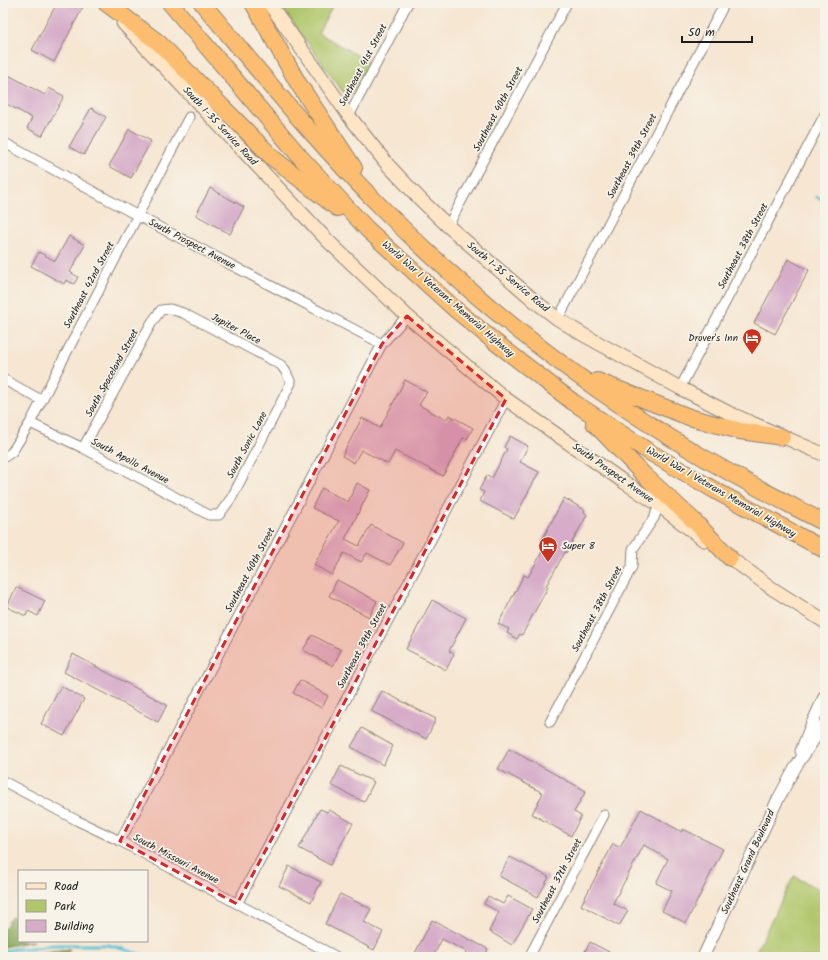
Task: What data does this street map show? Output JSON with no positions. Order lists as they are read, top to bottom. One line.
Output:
{"streets":{"highway":["World War I Veterans Memorial Highway"],"main road":["South I-35 Service Road","South Prospect Avenue"],"street":["Southeast 41st Street","Southeast 40th Street","Southeast 39th Street","Southeast 38th Street","Southeast 42nd Street","Jupiter Place","South Spaceland Street","South Sonic Lane","South Apollo Avenue","South Missouri Avenue","Southeast Grand Boulevard","Southeast 37th Street"]},"crossings":[["Southeast 41st Street","South I-35 Service Road"],["Southeast 40th Street","South I-35 Service Road"],["Southeast 40th Street","South Prospect Avenue"],["Southeast 40th Street","South Missouri Avenue"],["South I-35 Service Road","Southeast 39th Street"],["South I-35 Service Road","South Prospect Avenue"],["South I-35 Service Road","Southeast 38th Street"],["Southeast 39th Street","South Prospect Avenue"],["Southeast 39th Street","South Missouri Avenue"],["South Prospect Avenue","Southeast 38th Street"],["South Prospect Avenue","Southeast 42nd Street"],["Southeast 42nd Street","South Apollo Avenue"],["Jupiter Place","South Spaceland Street"],["Jupiter Place","South Sonic Lane"],["South Spaceland Street","South Apollo Avenue"],["South Sonic Lane","South Apollo Avenue"]],"places":{"hotel":["Drover's Inn","Super 8"]},"legend":["Road","Park","Building"],"scale_bar":"50 m"}
